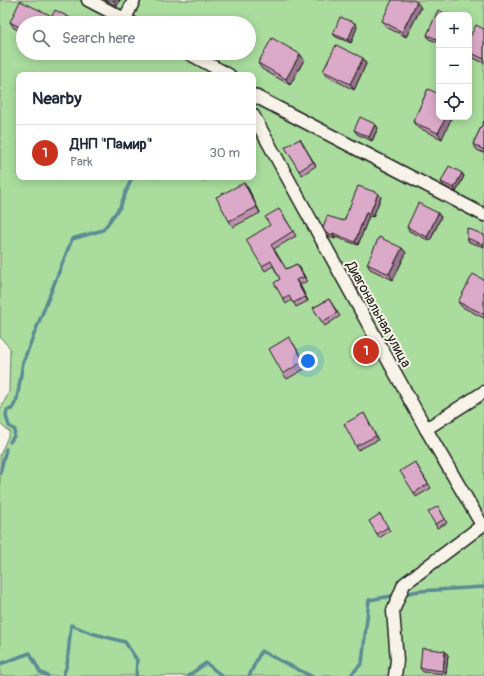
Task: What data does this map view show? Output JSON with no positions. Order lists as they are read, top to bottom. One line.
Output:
{"streets":{"street":["Диагональная улица"]},"page":{"map_buttons":["+","−"],"search":"Search here","heading":"Nearby","list":[{"mark":"1","name":"ДНП \"Памир\"","note":"Park","value":"30 m"}],"pins":"1"}}
